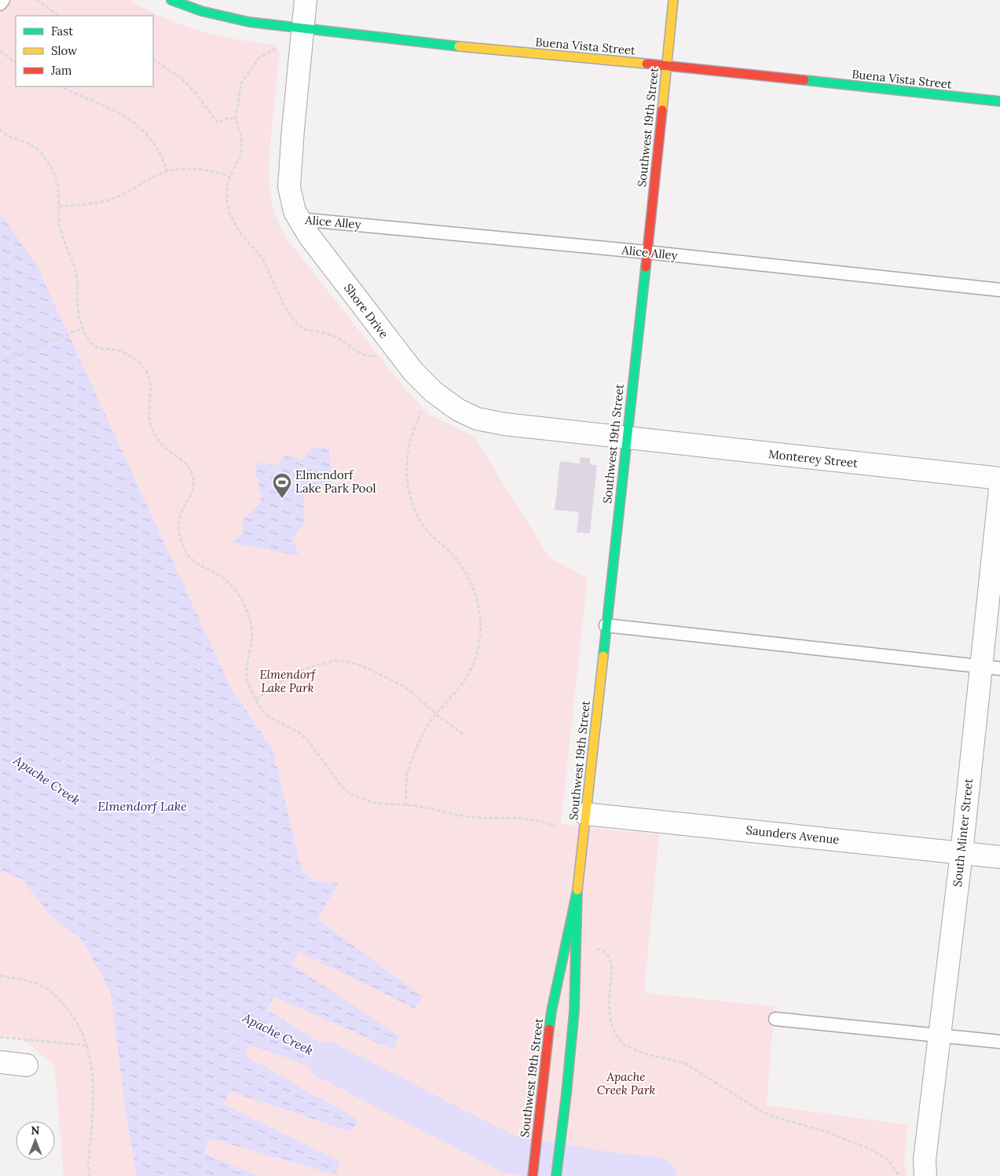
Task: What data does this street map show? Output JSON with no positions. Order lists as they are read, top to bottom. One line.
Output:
{"streets":{"street":["Buena Vista Street","Southwest 19th Street","Shore Drive","Monterey Street","South Minter Street","Saunders Avenue"],"lane":["Alice Alley"]},"crossings":[["Buena Vista Street","Southwest 19th Street"],["Buena Vista Street","Shore Drive"],["Southwest 19th Street","Alice Alley"],["Southwest 19th Street","Shore Drive"],["Southwest 19th Street","Monterey Street"],["Southwest 19th Street","Saunders Avenue"],["Alice Alley","Shore Drive"],["Shore Drive","Monterey Street"],["South Minter Street","Saunders Avenue"]],"water":["Apache Creek","Elmendorf Lake"],"parks":["Elmendorf Lake Park","Apache Creek Park"],"places":{"sports":["Elmendorf Lake Park Pool"]},"legend":["Fast","Slow","Jam"],"north":"top"}
